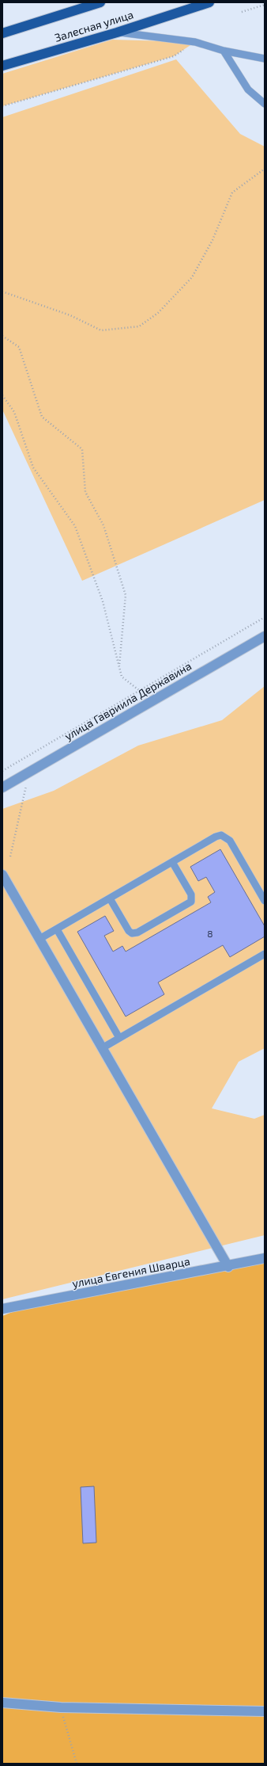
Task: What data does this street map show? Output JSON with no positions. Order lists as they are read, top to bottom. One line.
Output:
{"streets":{"main road":["Залесная улица"],"street":["улица Гавриила Державина","улица Евгения Шварца"]},"house_numbers":["8"]}
